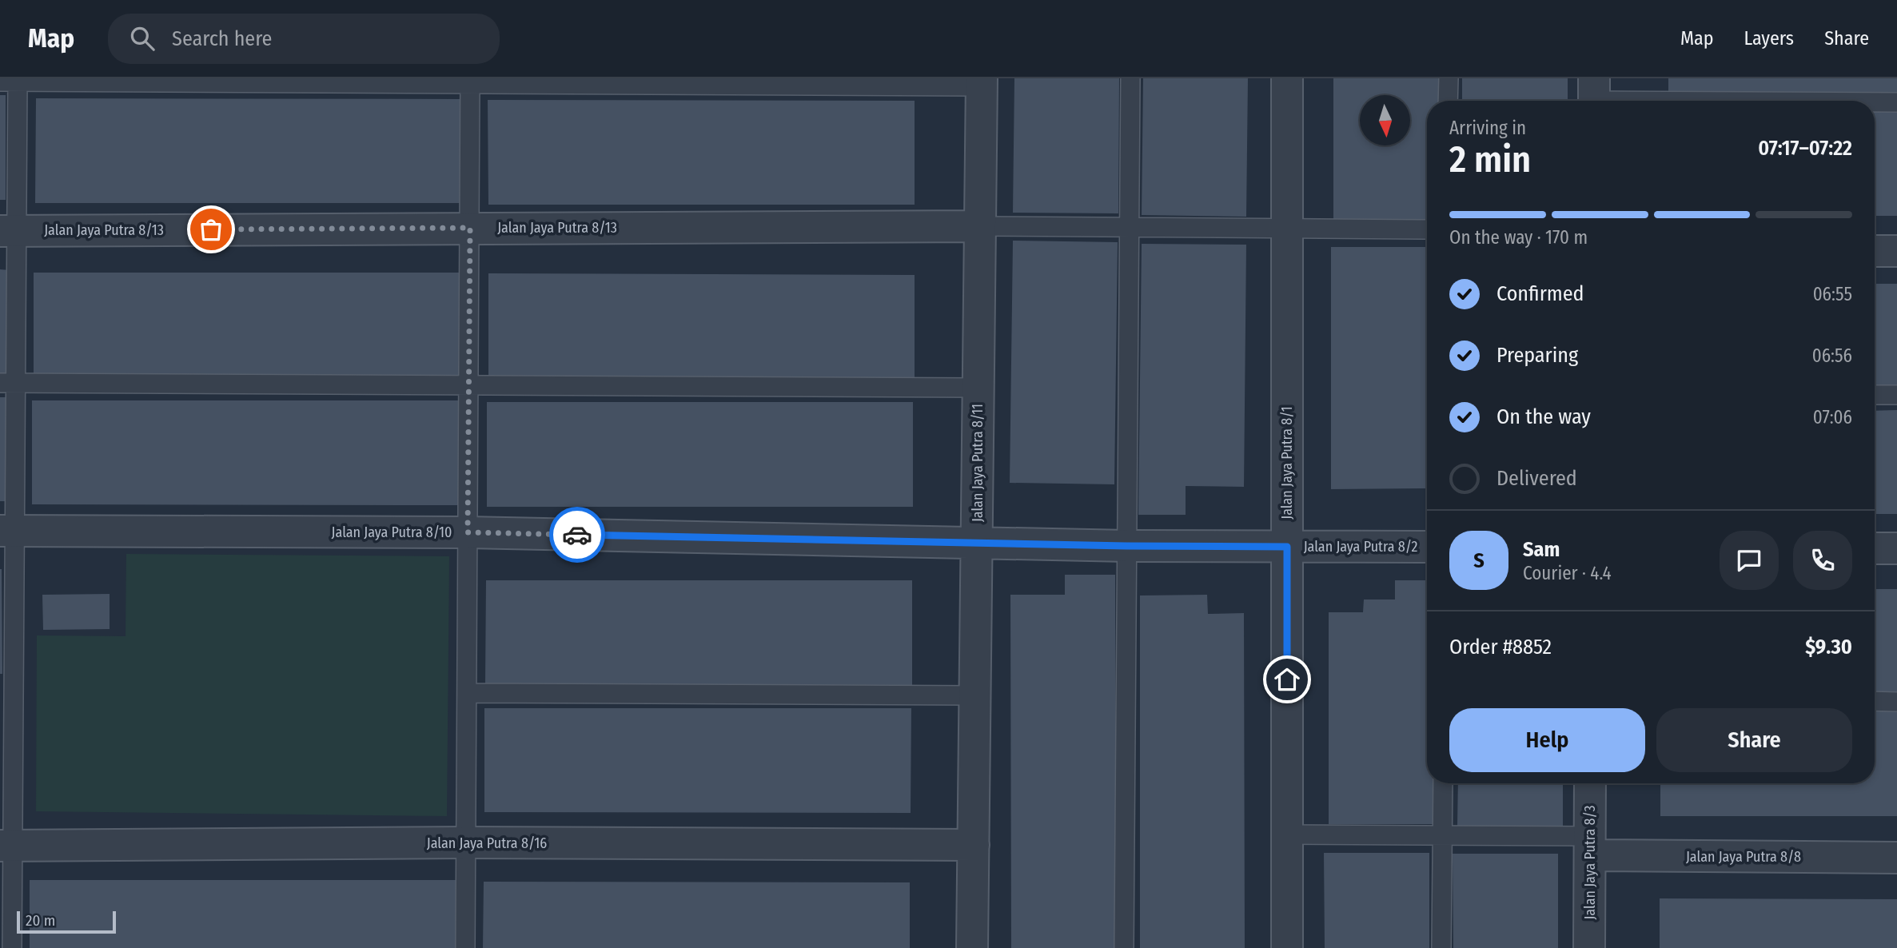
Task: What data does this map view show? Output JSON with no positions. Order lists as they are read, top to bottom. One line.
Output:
{"streets":{"street":["Jalan Jaya Putra 8/13","Jalan Jaya Putra 8/11","Jalan Jaya Putra 8/1","Jalan Jaya Putra 8/10","Jalan Jaya Putra 8/2","Jalan Jaya Putra 8/16","Jalan Jaya Putra 8/8","Jalan Jaya Putra 8/3"]},"crossings":[["Jalan Jaya Putra 8/13","Jalan Jaya Putra 8/11"],["Jalan Jaya Putra 8/11","Jalan Jaya Putra 8/10"],["Jalan Jaya Putra 8/11","Jalan Jaya Putra 8/16"],["Jalan Jaya Putra 8/1","Jalan Jaya Putra 8/10"],["Jalan Jaya Putra 8/1","Jalan Jaya Putra 8/2"],["Jalan Jaya Putra 8/10","Jalan Jaya Putra 8/2"],["Jalan Jaya Putra 8/8","Jalan Jaya Putra 8/3"]],"scale_bar":"20 m","north":"bottom","page":{"header":"Map","search":"Search here","nav":["Map","Layers","Share"],"heading":["2 min","Arriving in","07:17–07:22"],"panel":["Sam","Courier · 4.4","Order #8852","$9.30"],"bar":"On the way · 170 m","list":[["Confirmed","06:55"],["Preparing","06:56"],["On the way","07:06"],"Delivered"],"round":"S","buttons":["Help","Share"],"scale":"20 m"}}
